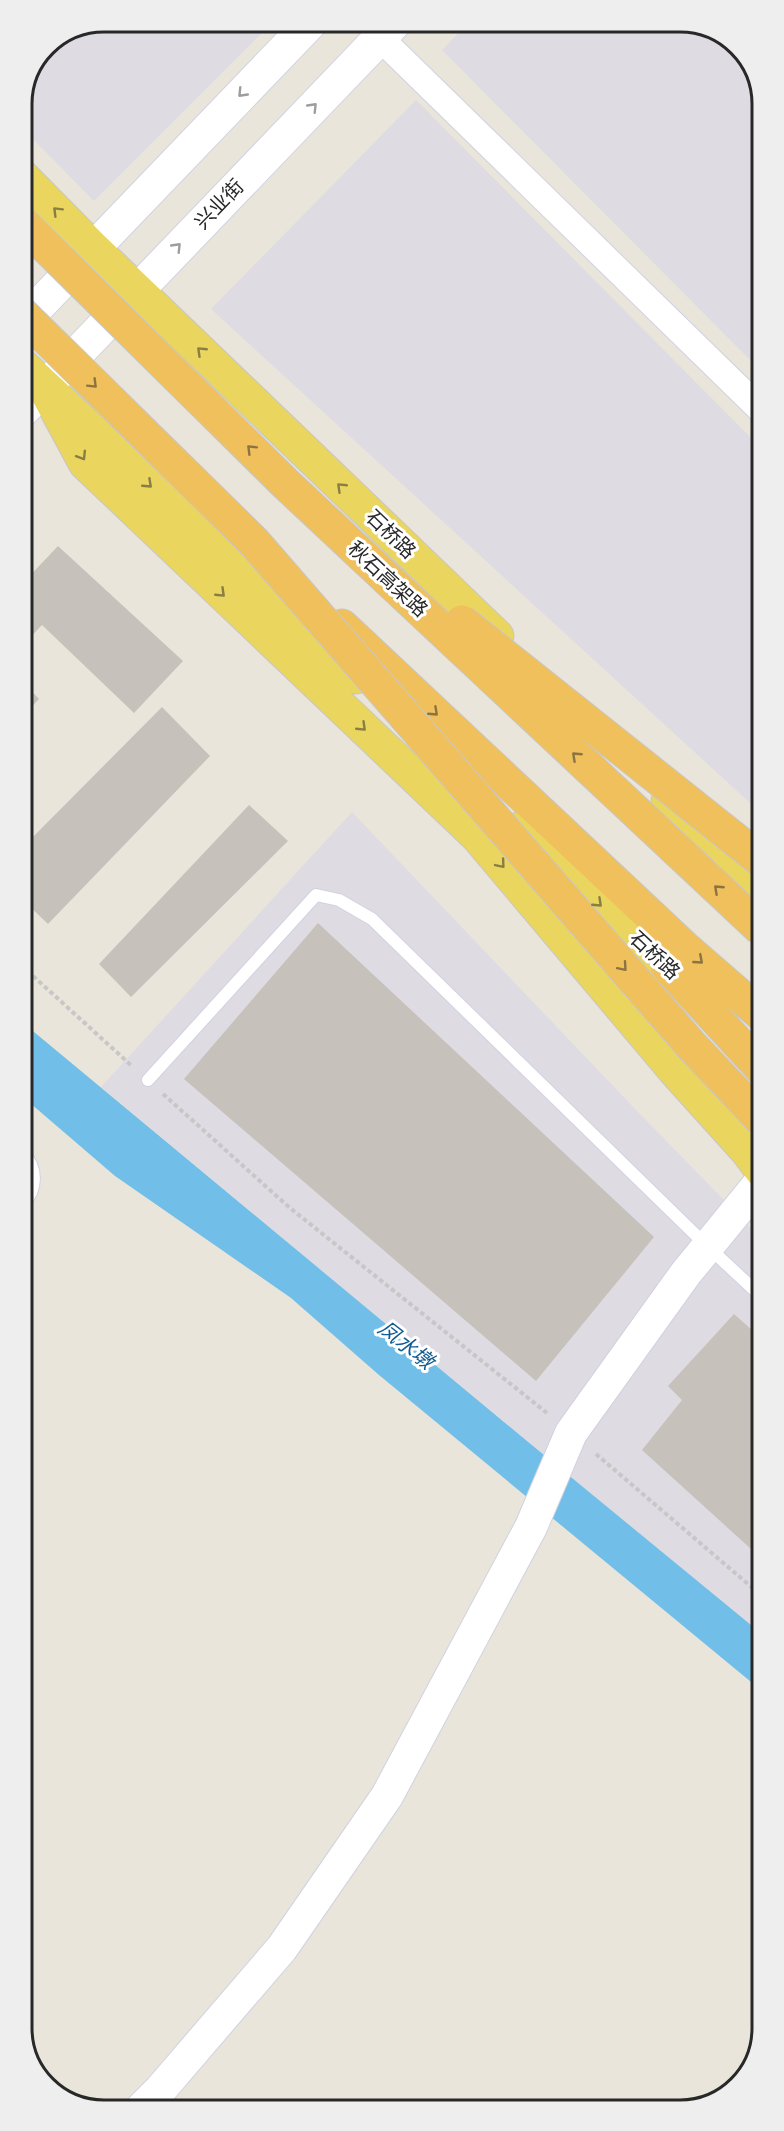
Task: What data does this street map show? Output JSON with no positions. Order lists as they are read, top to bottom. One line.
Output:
{"streets":{"highway":["秋石高架路"],"main road":["兴业街","石桥路"]},"crossings":[["兴业街","石桥路"]],"water":["凤水墩"]}
